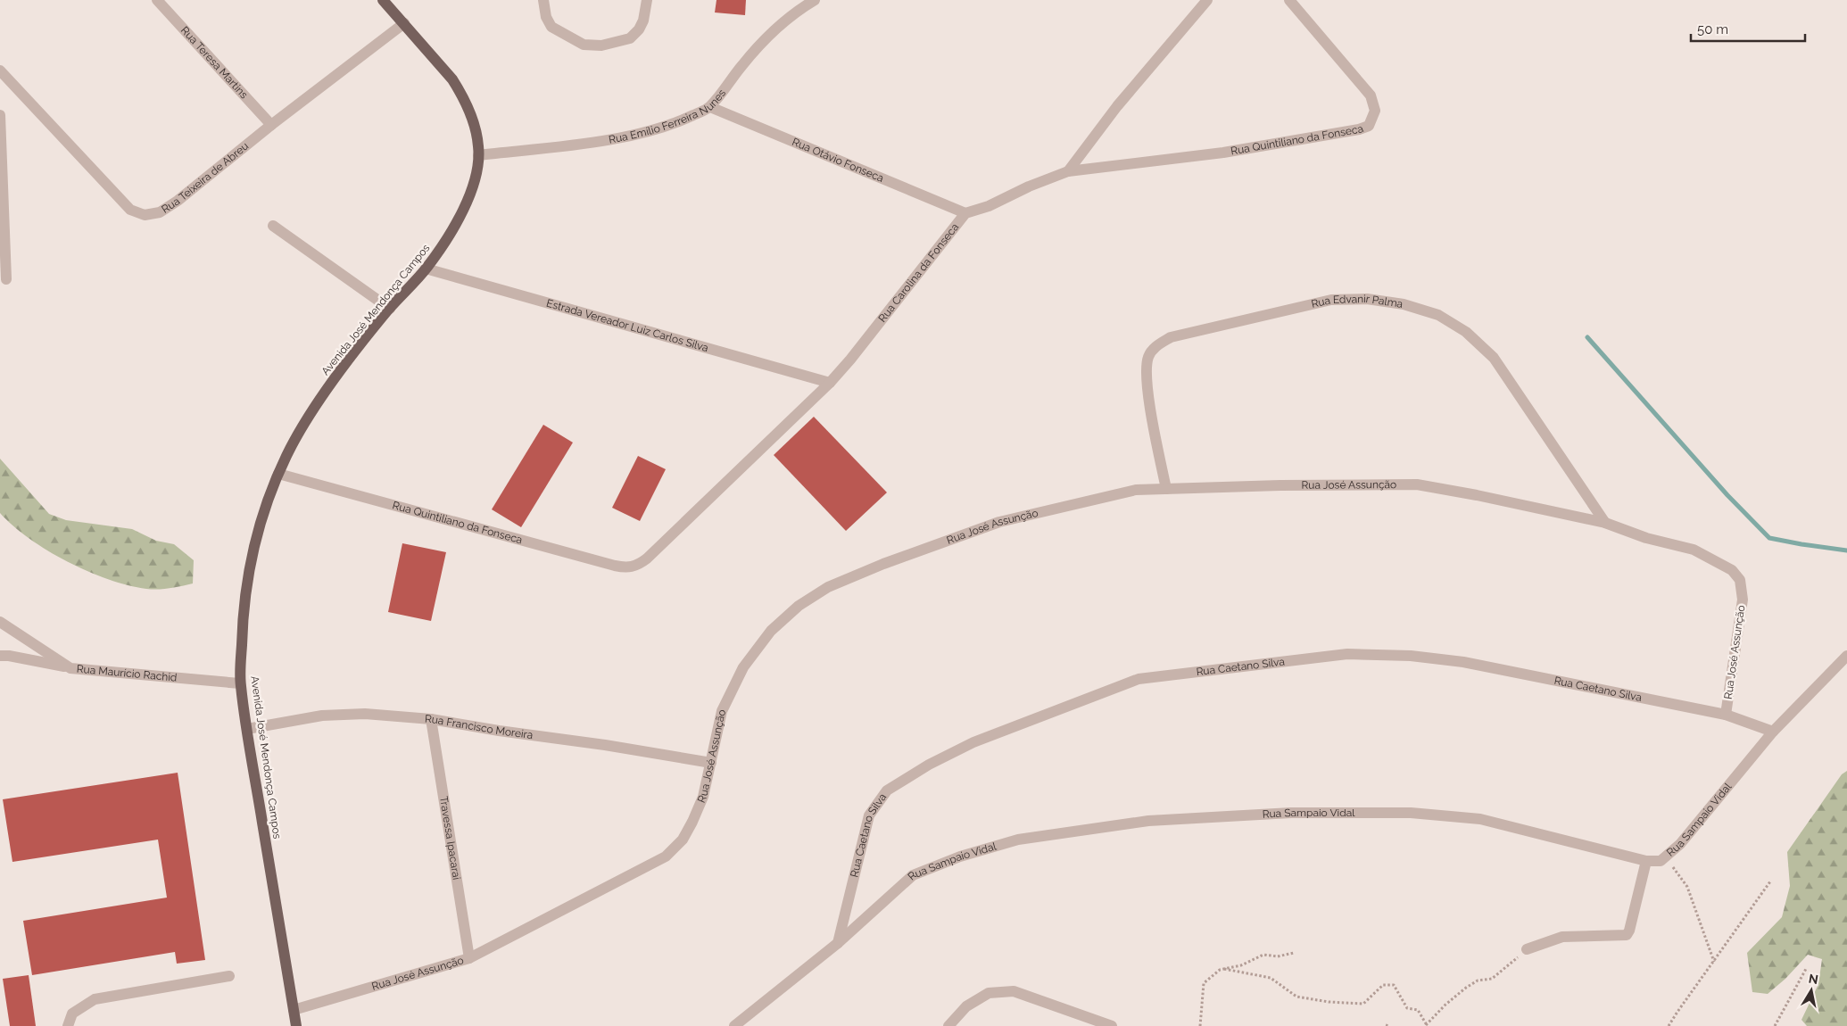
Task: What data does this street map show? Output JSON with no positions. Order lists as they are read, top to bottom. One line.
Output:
{"streets":{"main road":["Avenida José Mendonça Campos"],"street":["Rua Teresa Martins","Rua Emílio Ferreira Nunes","Rua Quintiliano da Fonseca","Rua Otávio Fonseca","Rua Teixeira de Abreu","Rua Carolina da Fonseca","Rua Edvanir Palma","Estrada Vereador Luiz Carlos Silva","Rua José Assunção","Rua Caetano Silva","Rua Maurício Rachid","Rua Francisco Moreira","Rua Sampaio Vidal","Travessa Ipacarai"]},"crossings":[["Rua Teresa Martins","Rua Teixeira de Abreu"],["Rua Emílio Ferreira Nunes","Rua Otávio Fonseca"],["Rua Emílio Ferreira Nunes","Avenida José Mendonça Campos"],["Rua Quintiliano da Fonseca","Rua Carolina da Fonseca"],["Rua Quintiliano da Fonseca","Avenida José Mendonça Campos"],["Rua Otávio Fonseca","Rua Carolina da Fonseca"],["Rua Teixeira de Abreu","Avenida José Mendonça Campos"],["Rua Carolina da Fonseca","Estrada Vereador Luiz Carlos Silva"],["Rua Edvanir Palma","Rua José Assunção"],["Avenida José Mendonça Campos","Estrada Vereador Luiz Carlos Silva"],["Avenida José Mendonça Campos","Rua José Assunção"],["Avenida José Mendonça Campos","Rua Maurício Rachid"],["Avenida José Mendonça Campos","Rua Francisco Moreira"],["Rua José Assunção","Rua Caetano Silva"],["Rua José Assunção","Rua Francisco Moreira"],["Rua José Assunção","Travessa Ipacarai"],["Rua Caetano Silva","Rua Sampaio Vidal"],["Rua Francisco Moreira","Travessa Ipacarai"]],"scale_bar":"50 m","north":"top"}
